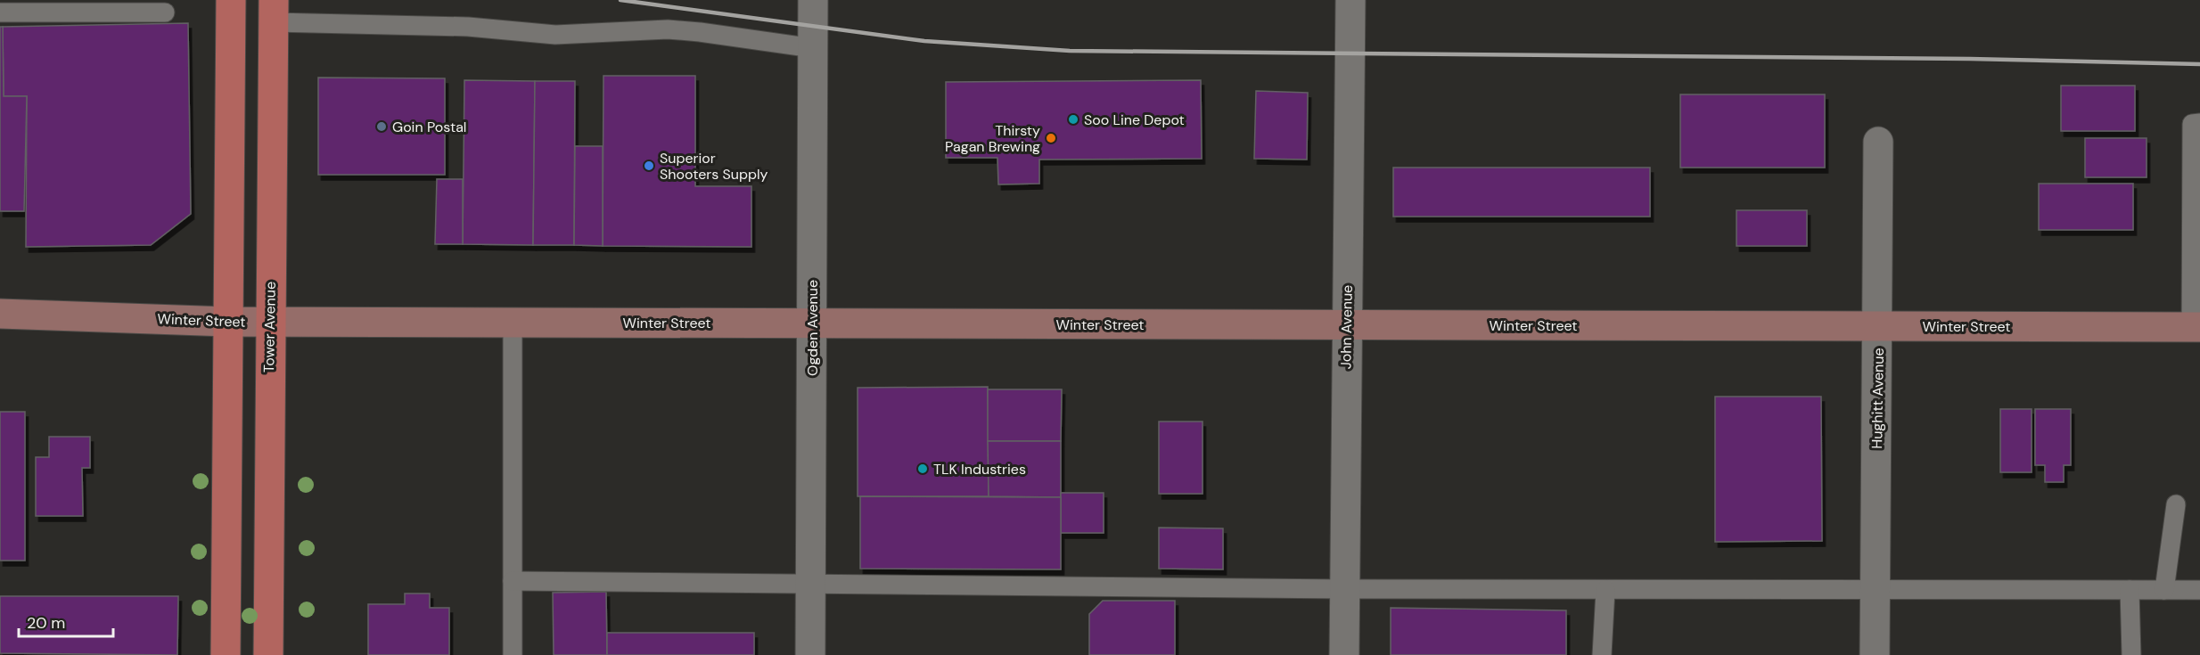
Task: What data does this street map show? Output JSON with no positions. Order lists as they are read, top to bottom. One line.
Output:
{"streets":{"main road":["Tower Avenue"],"street":["Winter Street","John Avenue","Ogden Avenue","Hughitt Avenue"]},"crossings":[["Winter Street","Tower Avenue"],["Winter Street","John Avenue"],["Winter Street","Ogden Avenue"],["Winter Street","Hughitt Avenue"]],"places":["Soo Line Depot","Goin Postal","Thirsty Pagan Brewing","Superior Shooters Supply","TLK Industries"],"scale_bar":"20 m"}
